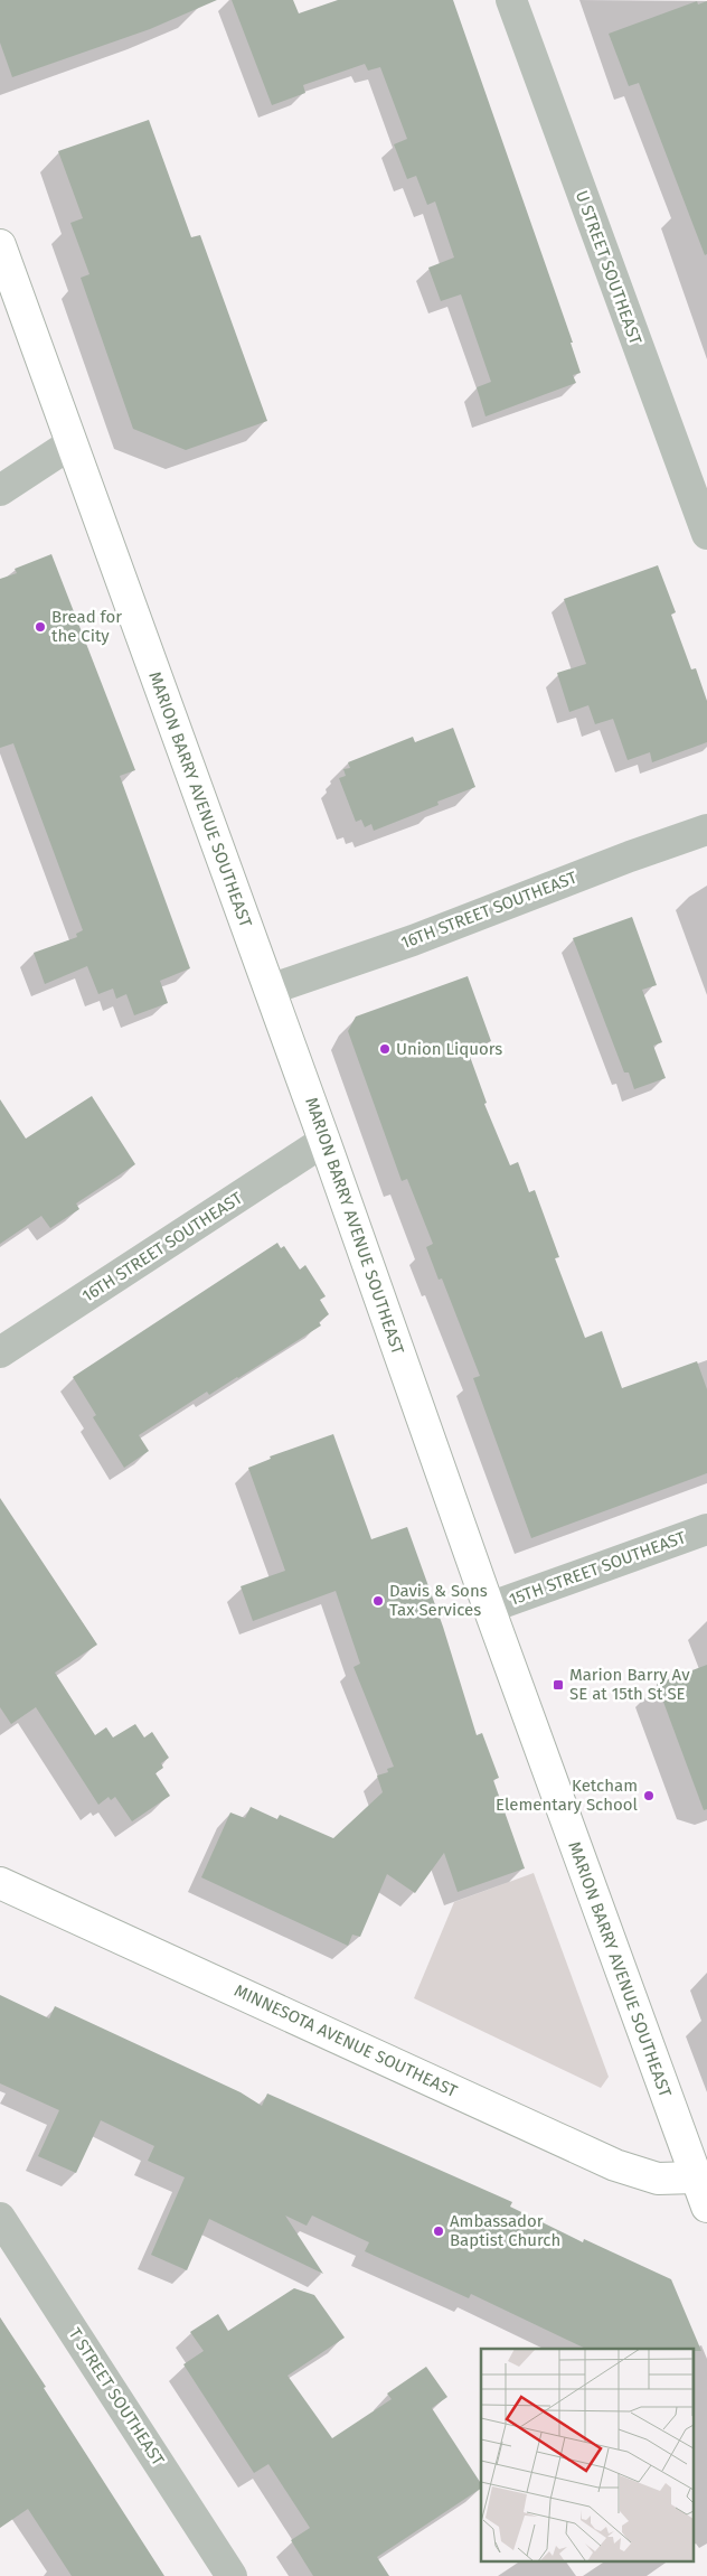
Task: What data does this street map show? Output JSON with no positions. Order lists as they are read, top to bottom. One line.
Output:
{"streets":{"main road":["MARION BARRY AVENUE SOUTHEAST","MINNESOTA AVENUE SOUTHEAST"],"street":["U STREET SOUTHEAST","16TH STREET SOUTHEAST","15TH STREET SOUTHEAST","T STREET SOUTHEAST"]},"crossings":[["MARION BARRY AVENUE SOUTHEAST","16TH STREET SOUTHEAST"],["MARION BARRY AVENUE SOUTHEAST","15TH STREET SOUTHEAST"],["MARION BARRY AVENUE SOUTHEAST","MINNESOTA AVENUE SOUTHEAST"]],"places":{"other":["Bread for the City","Union Liquors","Davis & Sons Tax Services","Ketcham Elementary School","Ambassador Baptist Church"],"transit":["Marion Barry Av SE at 15th St SE"]}}
